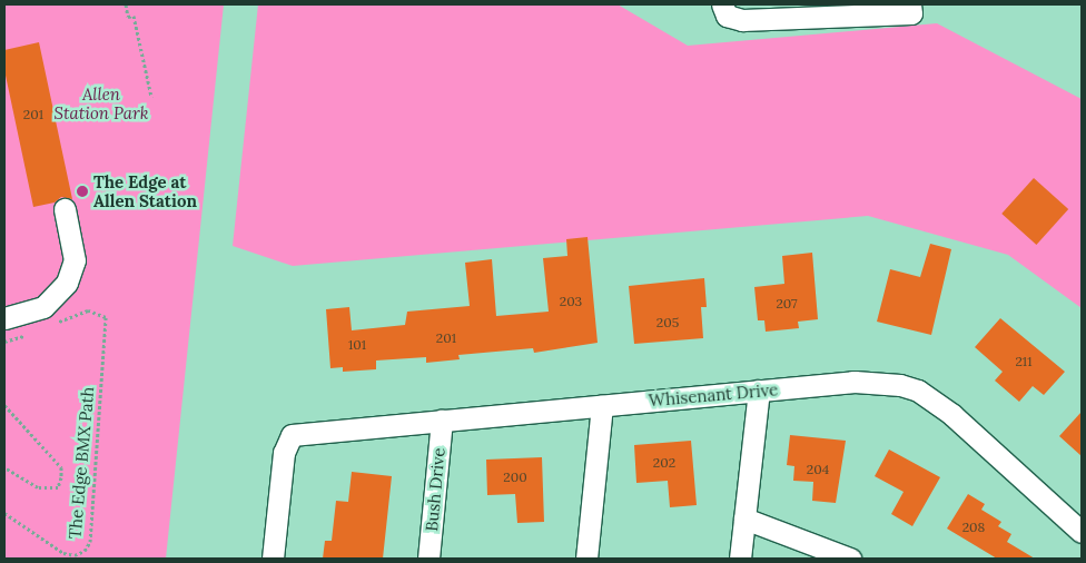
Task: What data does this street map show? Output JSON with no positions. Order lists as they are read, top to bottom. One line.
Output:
{"streets":{"street":["Whisenant Drive","Bush Drive"],"path":["The Edge BMX Path"]},"crossings":[["Whisenant Drive","Bush Drive"]],"parks":["Allen Station Park"],"places":["The Edge at Allen Station"],"house_numbers":["201","203","207","205","201","101","211","202","204","200","208"]}
